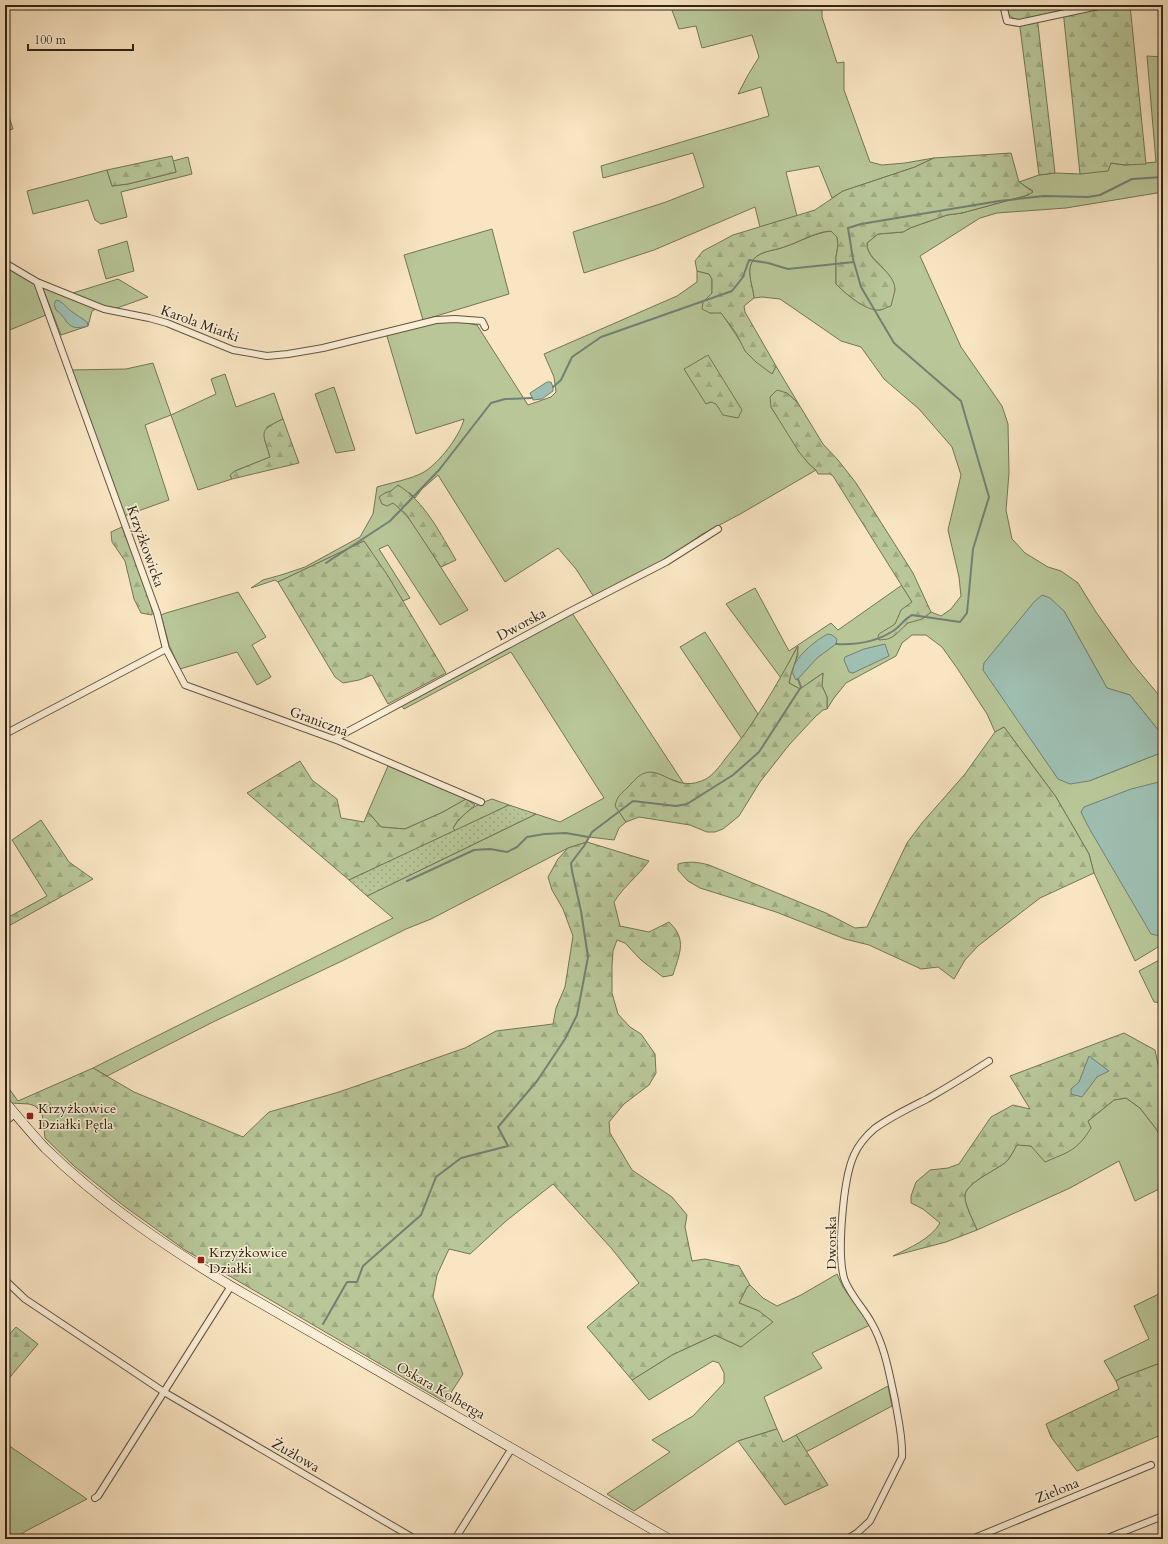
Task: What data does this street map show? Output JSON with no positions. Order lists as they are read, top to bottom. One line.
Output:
{"streets":{"main road":["Oskara Kolberga"],"street":["Karola Miarki","Krzyżkowicka","Dworska","Graniczna","Żużlowa","Zielona"]},"crossings":[["Karola Miarki","Krzyżkowicka"],["Krzyżkowicka","Graniczna"],["Dworska","Graniczna"]],"places":{"transit":["Krzyżkowice Działki Pętla","Krzyżkowice Działki"]},"scale_bar":"100 m"}
